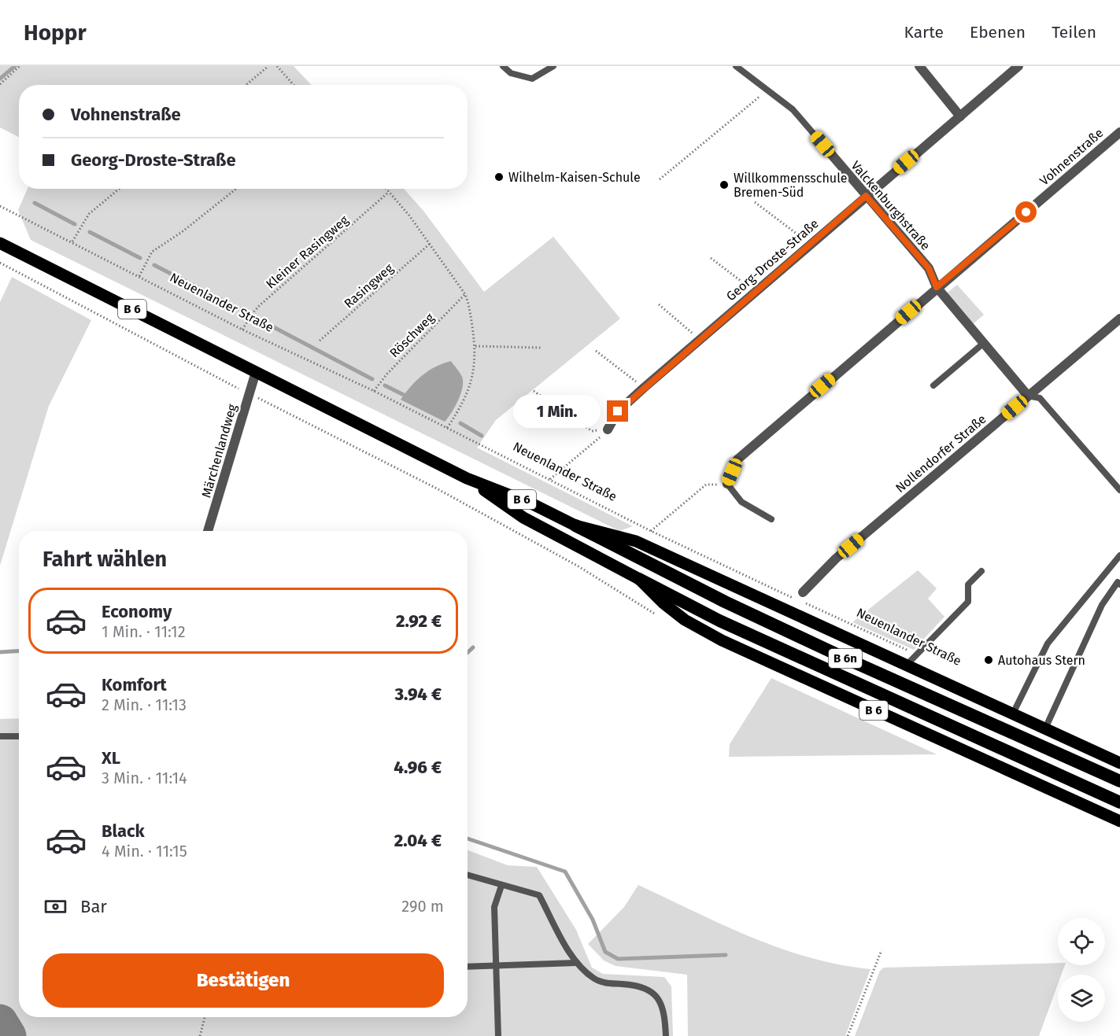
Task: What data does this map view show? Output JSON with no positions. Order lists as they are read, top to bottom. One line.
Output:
{"streets":{"highway":["Neuenlander Straße","B 6n"],"main road":["B 6"],"street":["Vohnenstraße","Valckenburghstraße","Georg-Droste-Straße","Märchenlandweg","Nollendorfer Straße"],"path":["Kleiner Rasingweg","Rasingweg","Röschweg"]},"crossings":[["Vohnenstraße","Valckenburghstraße"],["Valckenburghstraße","Georg-Droste-Straße"],["Valckenburghstraße","Nollendorfer Straße"],["Kleiner Rasingweg","Neuenlander Straße"],["Neuenlander Straße","Röschweg"],["Neuenlander Straße","Märchenlandweg"],["Neuenlander Straße","Nollendorfer Straße"]],"places":["Wilhelm-Kaisen-Schule","Willkommensschule Bremen-Süd","Autohaus Stern"],"page":{"header":"Hoppr","nav":["Karte","Ebenen","Teilen"],"banner":["Vohnenstraße","Georg-Droste-Straße"],"bubble":"1 Min.","heading":"Fahrt wählen","list":[{"name":"Economy","note":"1 Min. · 11:12","value":"2.92 €"},{"name":"Komfort","note":"2 Min. · 11:13","value":"3.94 €"},{"name":"XL","note":"3 Min. · 11:14","value":"4.96 €"},{"name":"Black","note":"4 Min. · 11:15","value":"2.04 €"}],"pay":["Bar","290 m"],"buttons":"Bestätigen"}}
